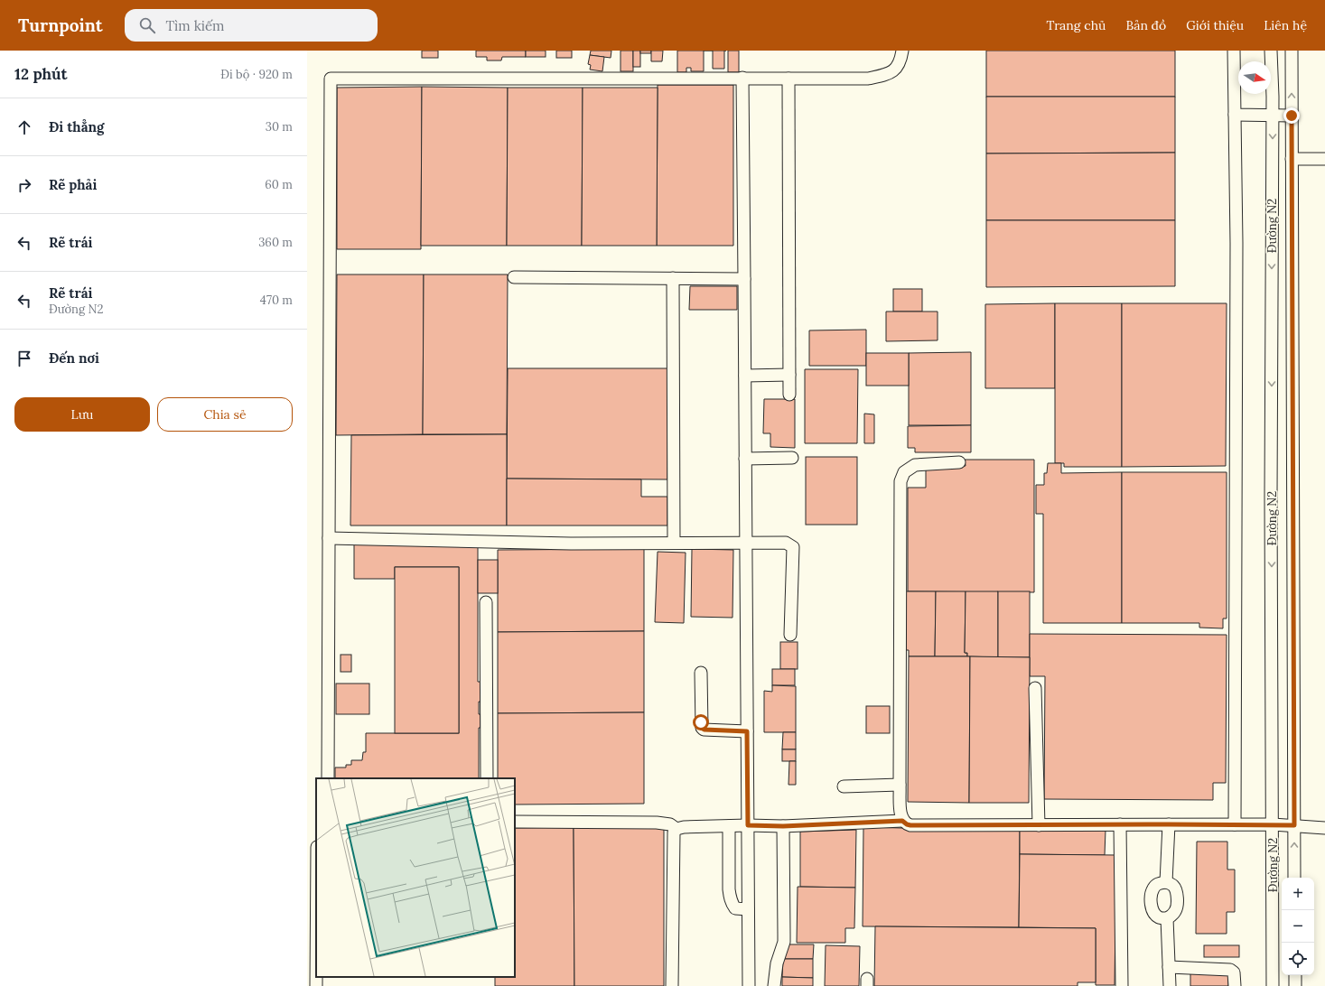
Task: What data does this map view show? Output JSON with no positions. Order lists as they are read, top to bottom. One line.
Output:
{"streets":{"street":["Đường N2"]},"north":"right","page":{"header":"Turnpoint","search":"Tìm kiếm","nav":["Trang chủ","Bản đồ","Giới thiệu","Liên hệ"],"heading":["12 phút","Đi bộ · 920 m"],"list":[["Đi thẳng","30 m"],["Rẽ phải","60 m"],["Rẽ trái","360 m"],["Rẽ trái","Đường N2","470 m"],"Đến nơi"],"buttons":["Lưu","Chia sẻ"],"map_buttons":["+","−"]}}
